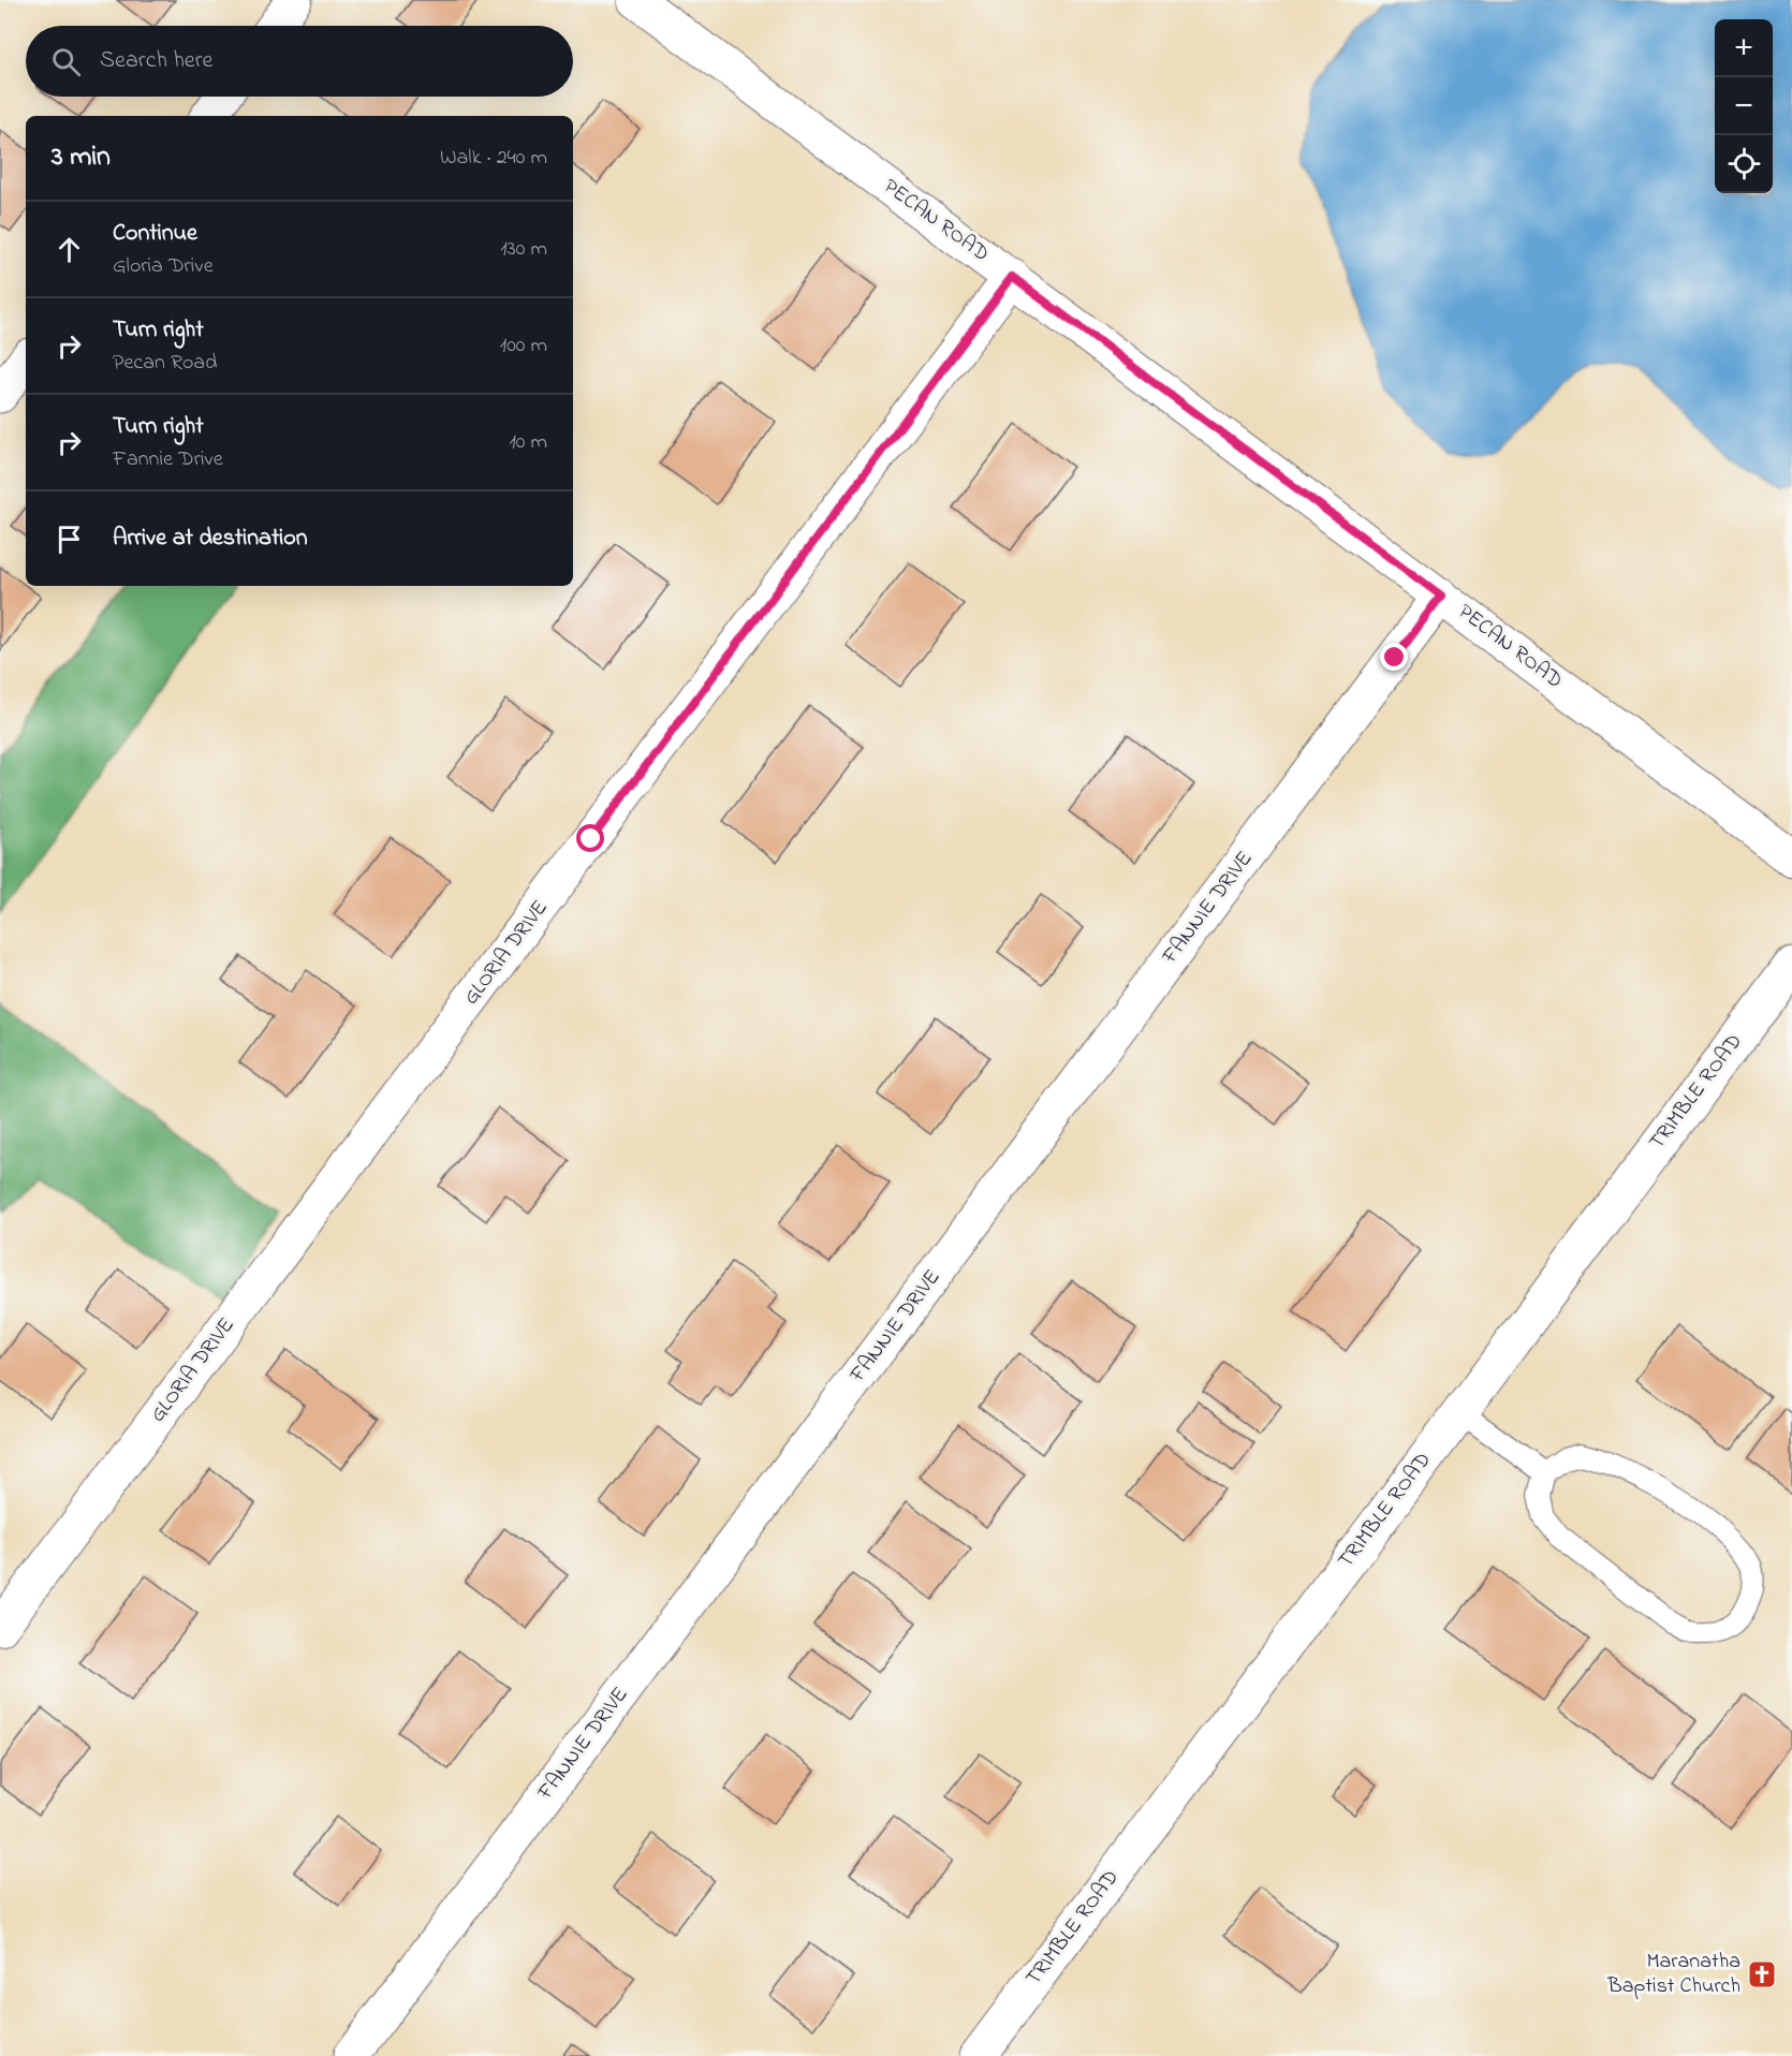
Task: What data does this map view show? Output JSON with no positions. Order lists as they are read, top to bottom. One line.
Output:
{"streets":{"street":["PECAN ROAD","FANNIE DRIVE","GLORIA DRIVE","TRIMBLE ROAD"]},"crossings":[["PECAN ROAD","FANNIE DRIVE"],["PECAN ROAD","GLORIA DRIVE"]],"places":{"church":["Maranatha Baptist Church"]},"page":{"map_buttons":["+","−"],"search":"Search here","heading":["3 min","Walk · 240 m"],"list":[["Continue","Gloria Drive","130 m"],["Turn right","Pecan Road","100 m"],["Turn right","Fannie Drive","10 m"],"Arrive at destination"]}}
